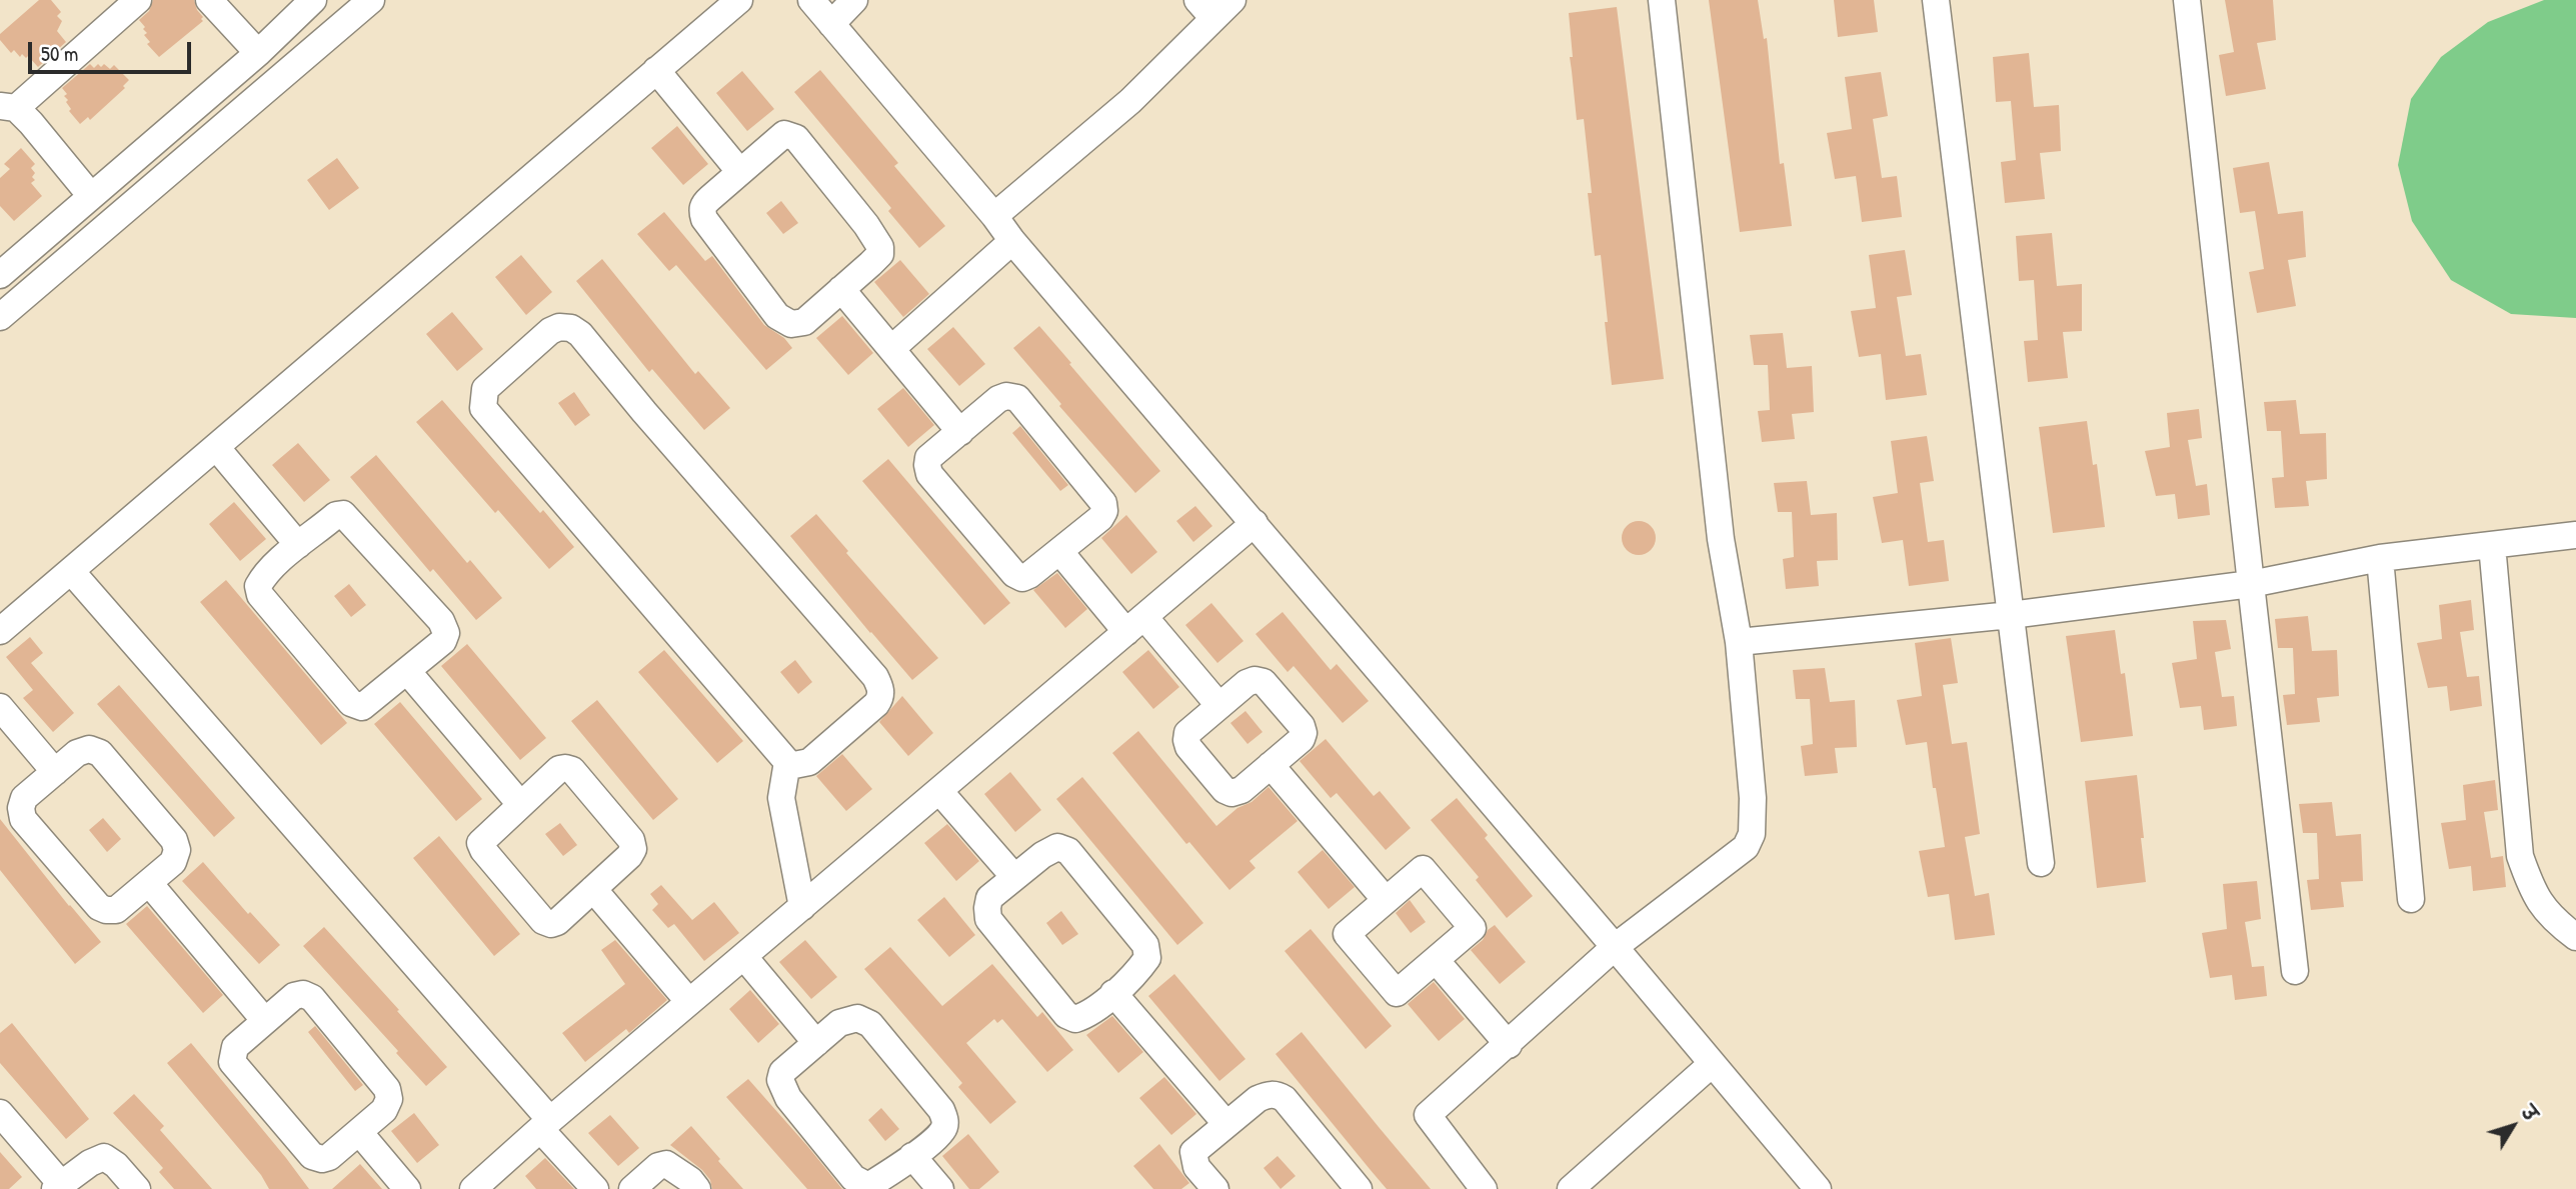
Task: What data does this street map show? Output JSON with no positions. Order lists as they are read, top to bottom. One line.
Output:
{"scale_bar":"50 m","north":"top right"}
